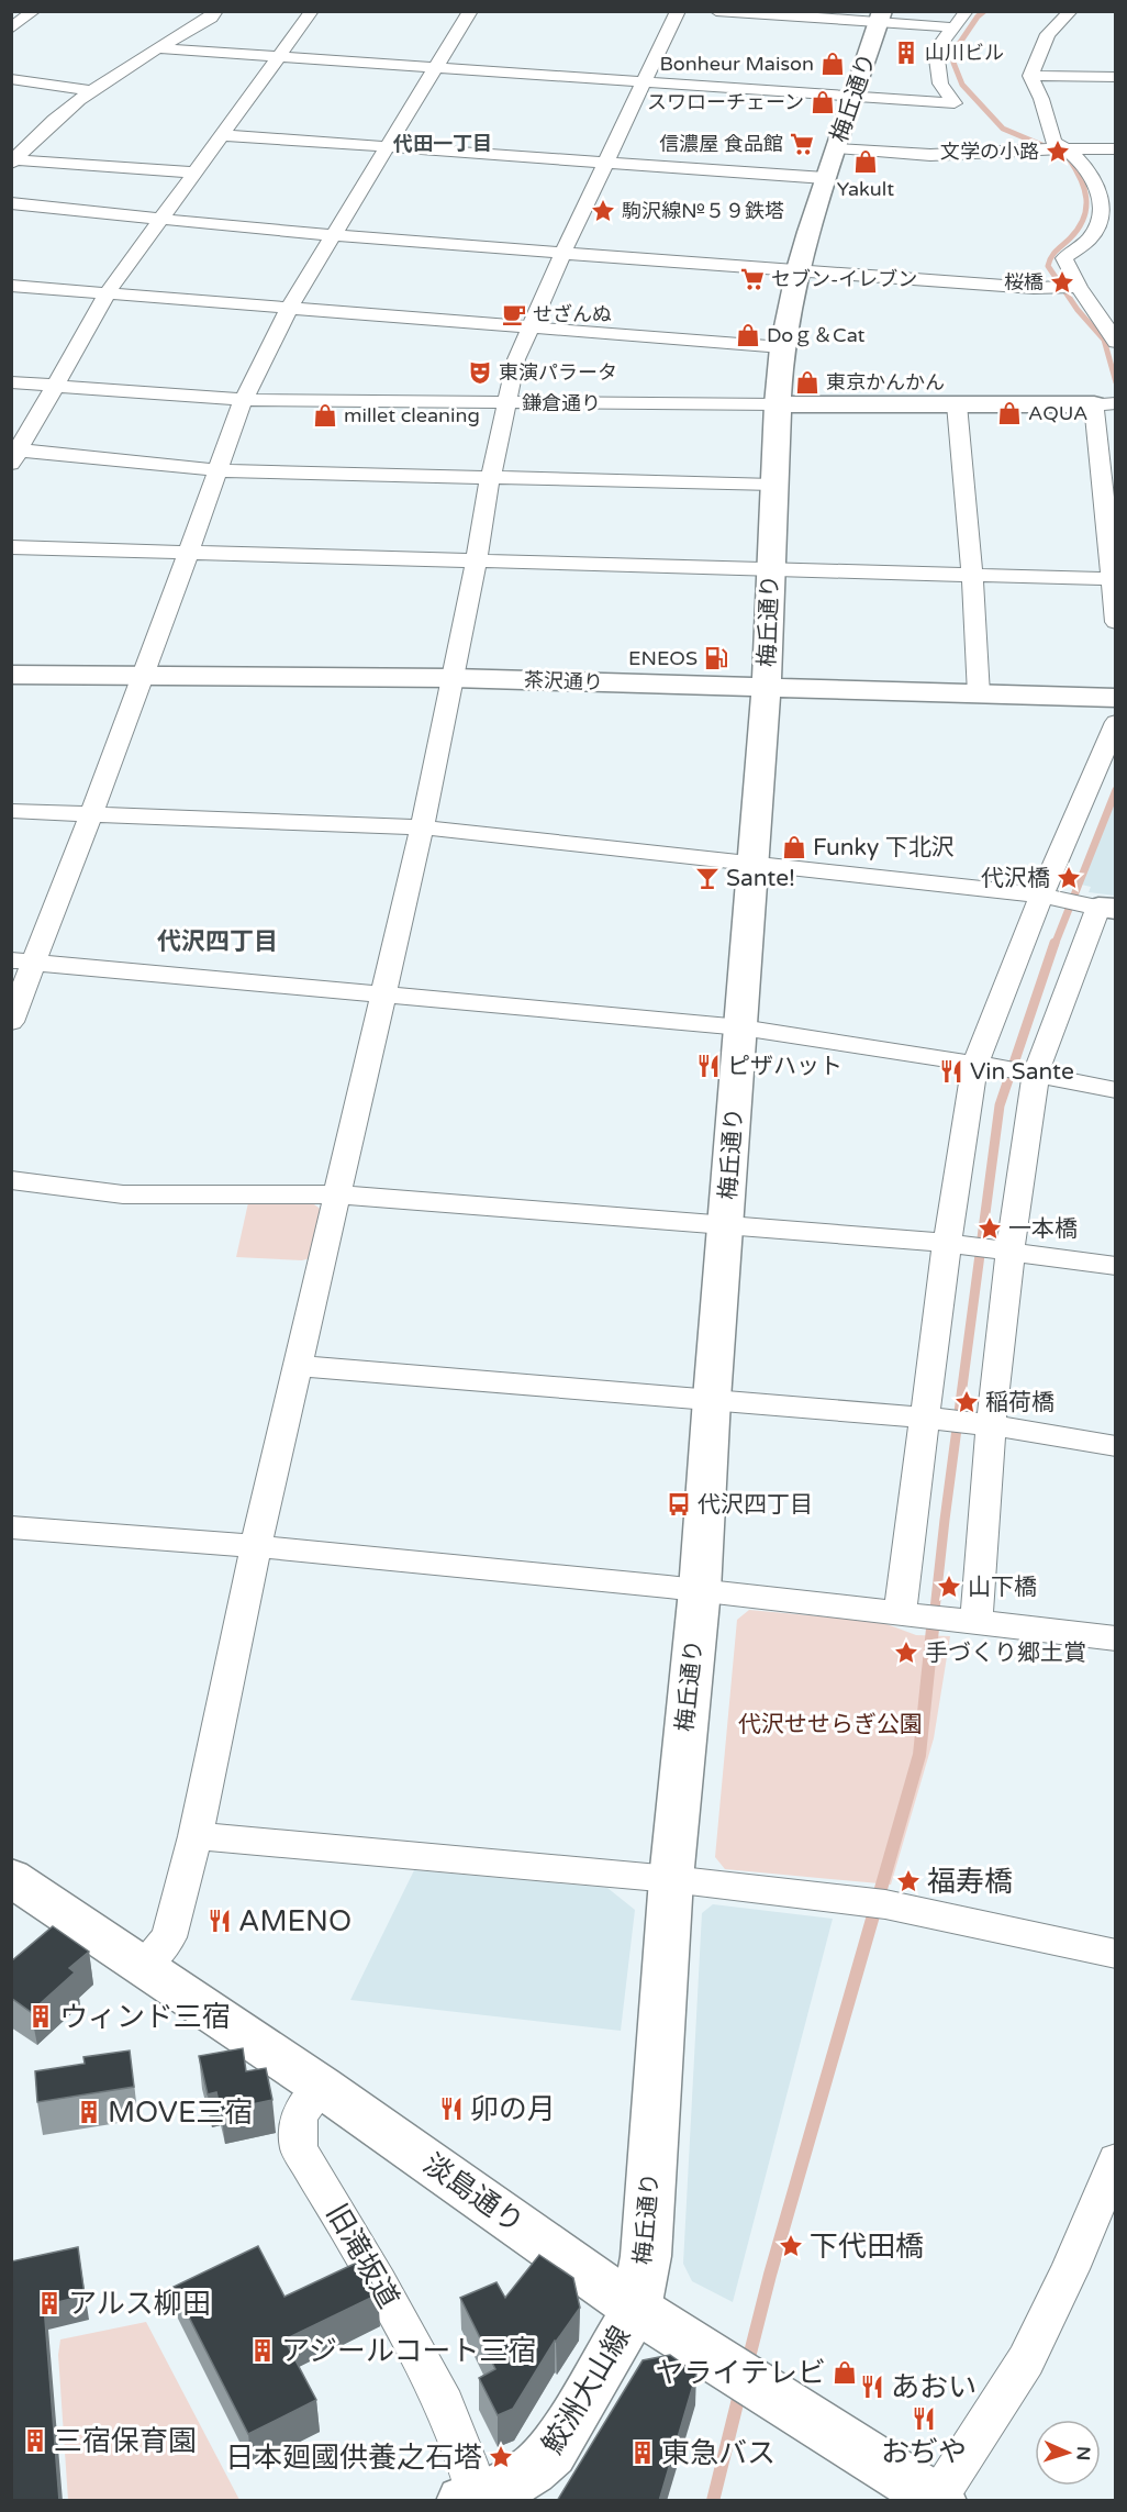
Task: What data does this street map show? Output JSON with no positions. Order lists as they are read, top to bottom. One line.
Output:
{"streets":{"street":["梅丘通り","鎌倉通り","茶沢通り","淡島通り","旧滝坂道","鮫洲大山線"]},"crossings":[["梅丘通り","鎌倉通り"],["梅丘通り","茶沢通り"],["梅丘通り","淡島通り"],["梅丘通り","鮫洲大山線"],["淡島通り","旧滝坂道"],["淡島通り","鮫洲大山線"],["旧滝坂道","鮫洲大山線"]],"districts":["代田一丁目","代沢四丁目"],"parks":["代沢せせらぎ公園"],"places":{"building":["山川ビル","ウィンド三宿","MOVE三宿","アルス柳田","アジールコート三宿","三宿保育園","東急バス"],"shop":["Bonheur Maison","スワローチェーン","Yakult","Doｇ＆Cat","東京かんかん","AQUA","millet cleaning","Funky 下北沢","ヤライテレビ"],"supermarket":["信濃屋 食品館","セブン-イレブン"],"place":["文学の小路","駒沢線№５９鉄塔","桜橋","代沢橋","一本橋","稲荷橋","山下橋","手づくり郷土賞","福寿橋","下代田橋","日本廻國供養之石塔"],"cafe":["せざんぬ"],"theatre":["東演パラータ"],"fuel station":["ENEOS"],"bar":["Sante!"],"restaurant":["ピザハット","Vin Sante","AMENO","卯の月","あおい","おぢや"],"bus stop":["代沢四丁目"]},"north":"right"}
